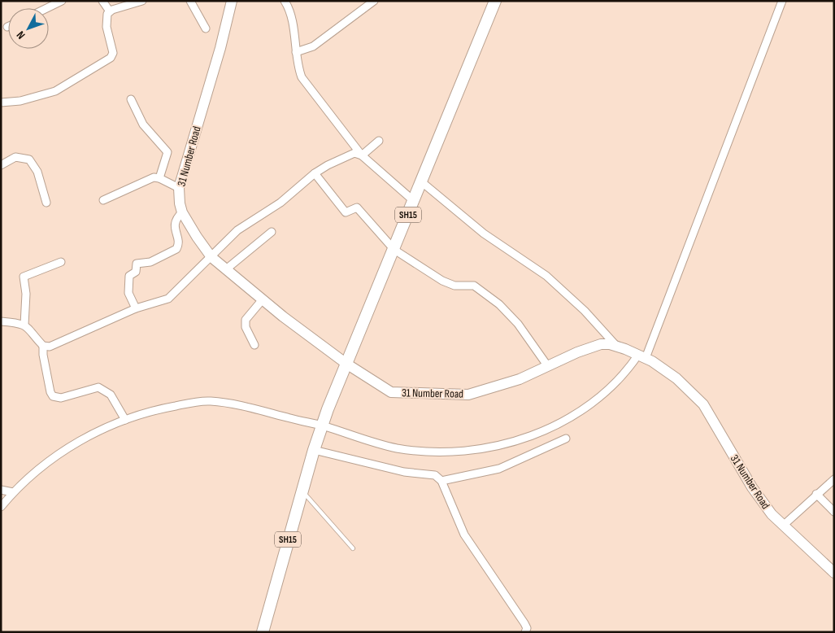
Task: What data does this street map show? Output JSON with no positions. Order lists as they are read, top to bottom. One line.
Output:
{"streets":{"main road":["31 Number Road","SH15"]},"crossings":[["31 Number Road","SH15"]],"north":"bottom left"}
